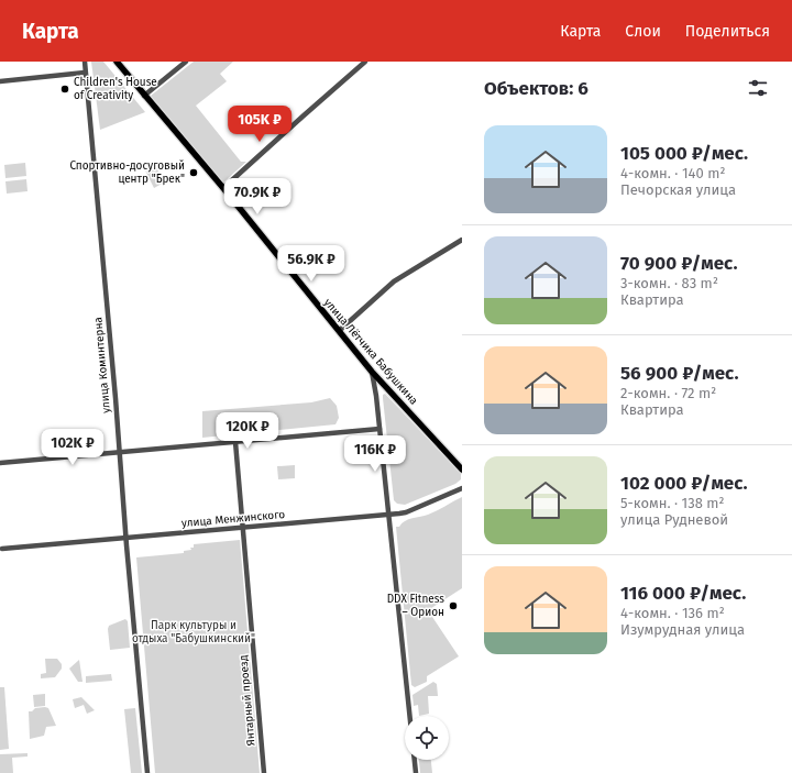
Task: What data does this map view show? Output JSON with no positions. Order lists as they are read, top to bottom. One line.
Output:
{"streets":{"main road":["улица Лётчика Бабушкина"],"street":["улица Коминтерна","улица Менжинского","Янтарный проезд"]},"crossings":[["улица Коминтерна","улица Менжинского"],["улица Менжинского","Янтарный проезд"]],"parks":["Парк культуры и отдыха \"Бабушкинский\""],"places":["Children's House of Creativity","Спортивно-досуговый центр \"Брек\"","DDX Fitness – Орион"],"page":{"header":"Карта","nav":["Карта","Слои","Поделиться"],"heading":"Объектов: 6","price":["105K ₽","70.9K ₽","56.9K ₽","120K ₽","102K ₽","116K ₽"],"list":[{"name":"105 000 ₽/мес.","note":"4-комн. · 140 m² · Печорская улица"},{"name":"70 900 ₽/мес.","note":"3-комн. · 83 m² · Квартира"},{"name":"56 900 ₽/мес.","note":"2-комн. · 72 m² · Квартира"},{"name":"102 000 ₽/мес.","note":"5-комн. · 138 m² · улица Рудневой"},{"name":"116 000 ₽/мес.","note":"4-комн. · 136 m² · Изумрудная улица"}]}}
